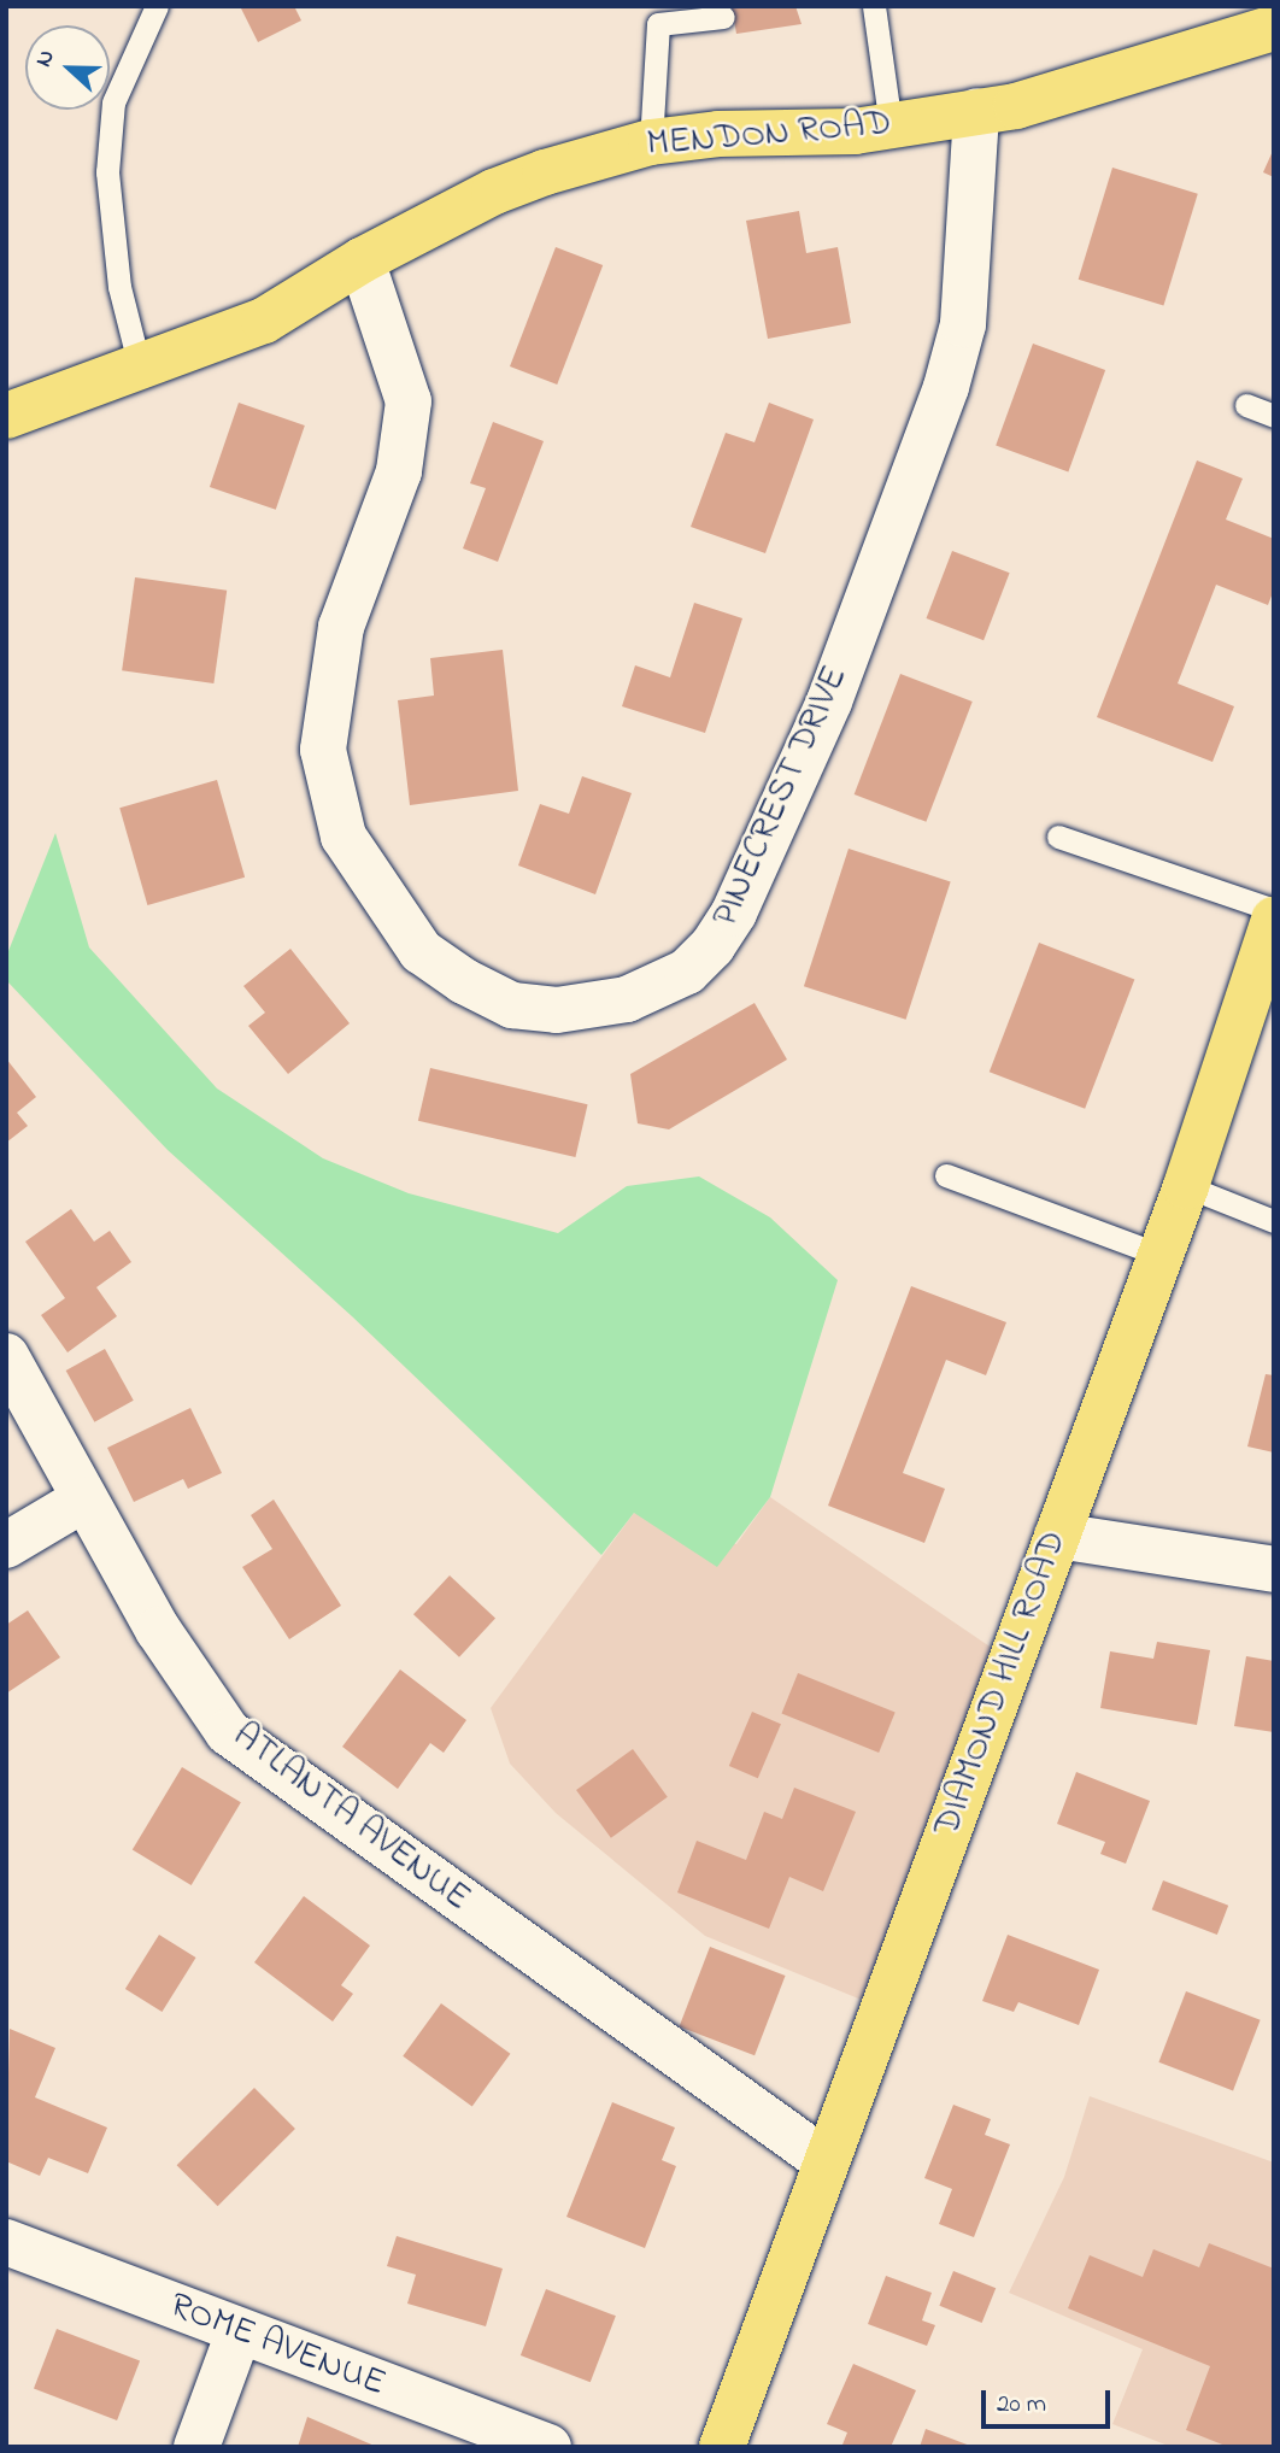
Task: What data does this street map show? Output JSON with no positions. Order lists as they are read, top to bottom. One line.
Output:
{"streets":{"main road":["MENDON ROAD","DIAMOND HILL ROAD"],"street":["PINECREST DRIVE","ATLANTA AVENUE","ROME AVENUE"]},"crossings":[["MENDON ROAD","PINECREST DRIVE"],["DIAMOND HILL ROAD","ATLANTA AVENUE"]],"scale_bar":"20 m","north":"left"}
